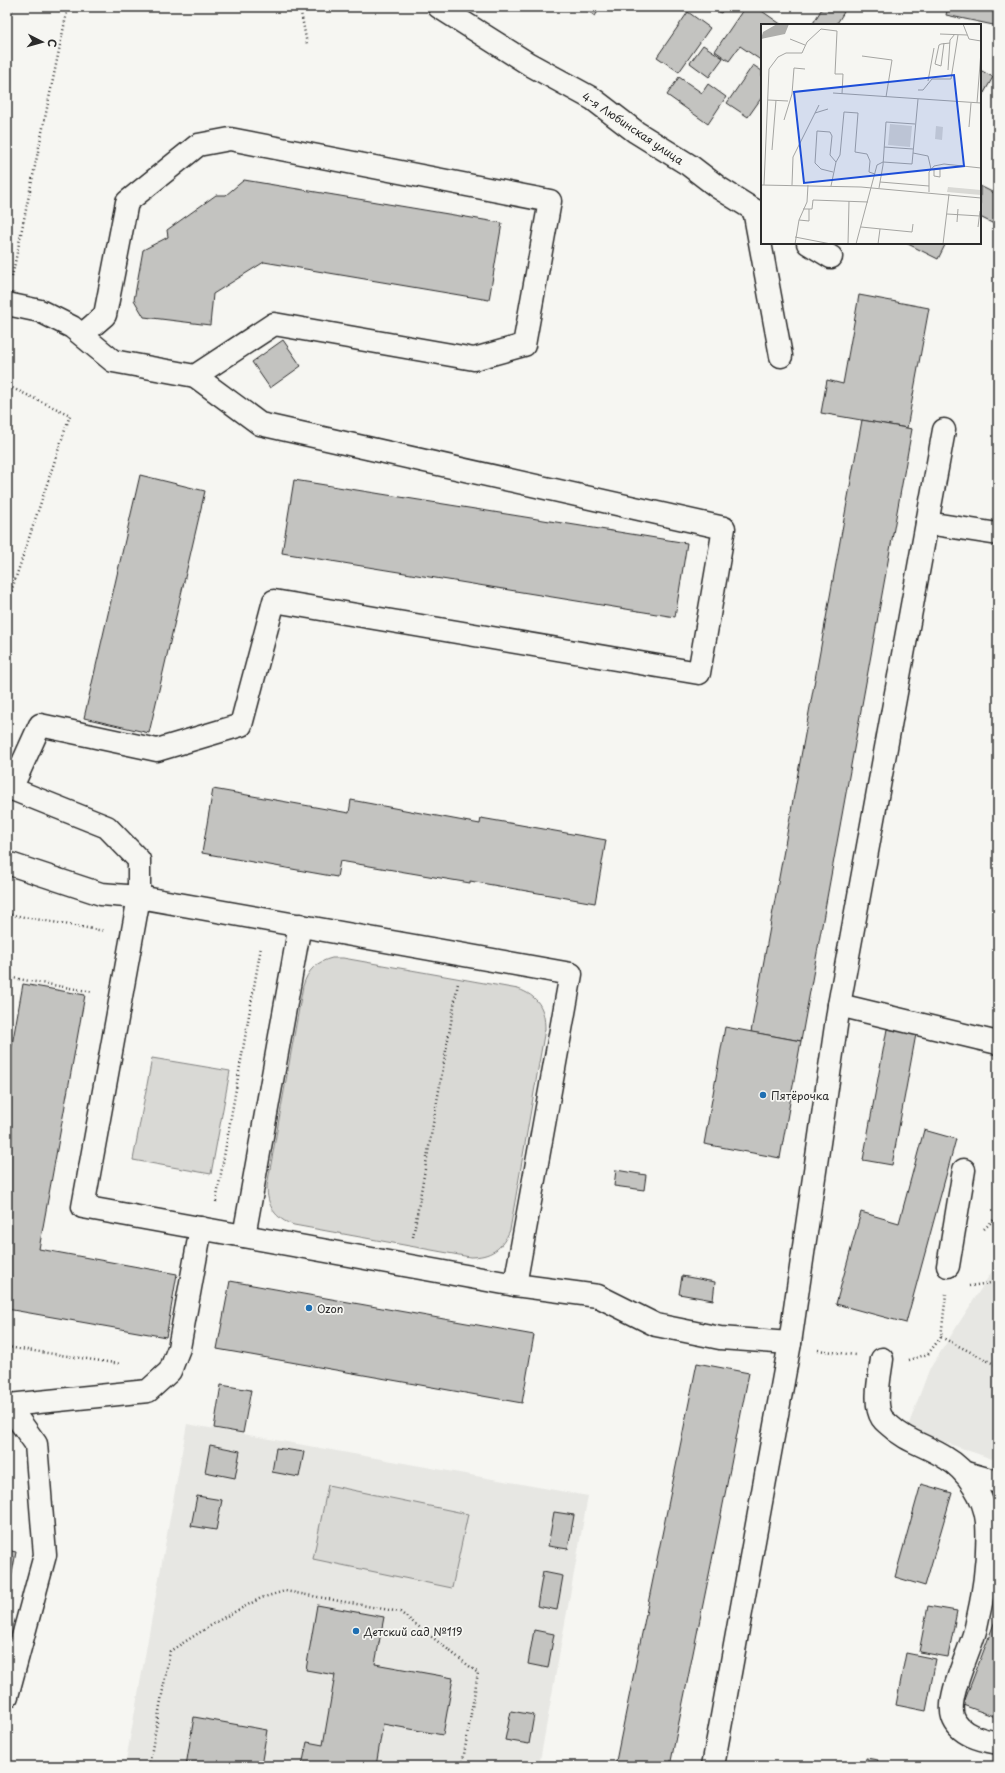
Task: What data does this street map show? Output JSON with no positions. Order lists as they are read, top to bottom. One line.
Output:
{"streets":{"street":["4-я Любинская улица"]},"places":["Пятёрочка","Ozon","Детский сад №119"],"north":"right"}
